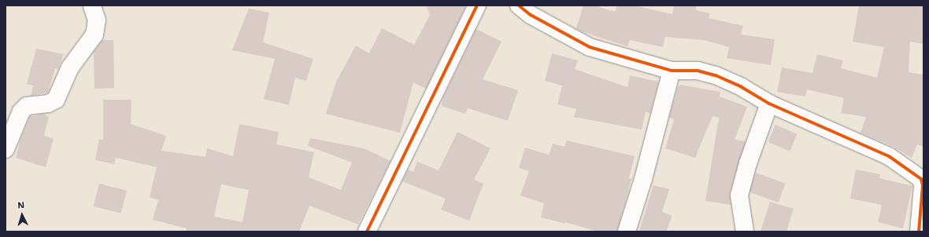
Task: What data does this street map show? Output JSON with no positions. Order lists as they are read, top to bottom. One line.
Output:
{"north":"top"}
